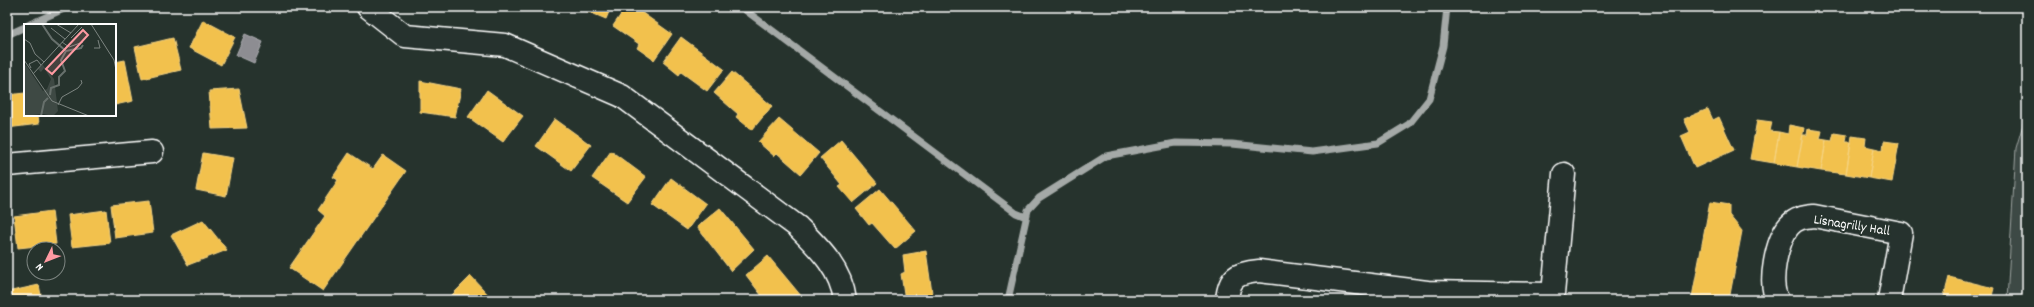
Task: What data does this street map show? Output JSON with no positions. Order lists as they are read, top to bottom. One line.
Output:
{"streets":{"street":["Lisnagrilly Hall"]},"north":"bottom left"}
